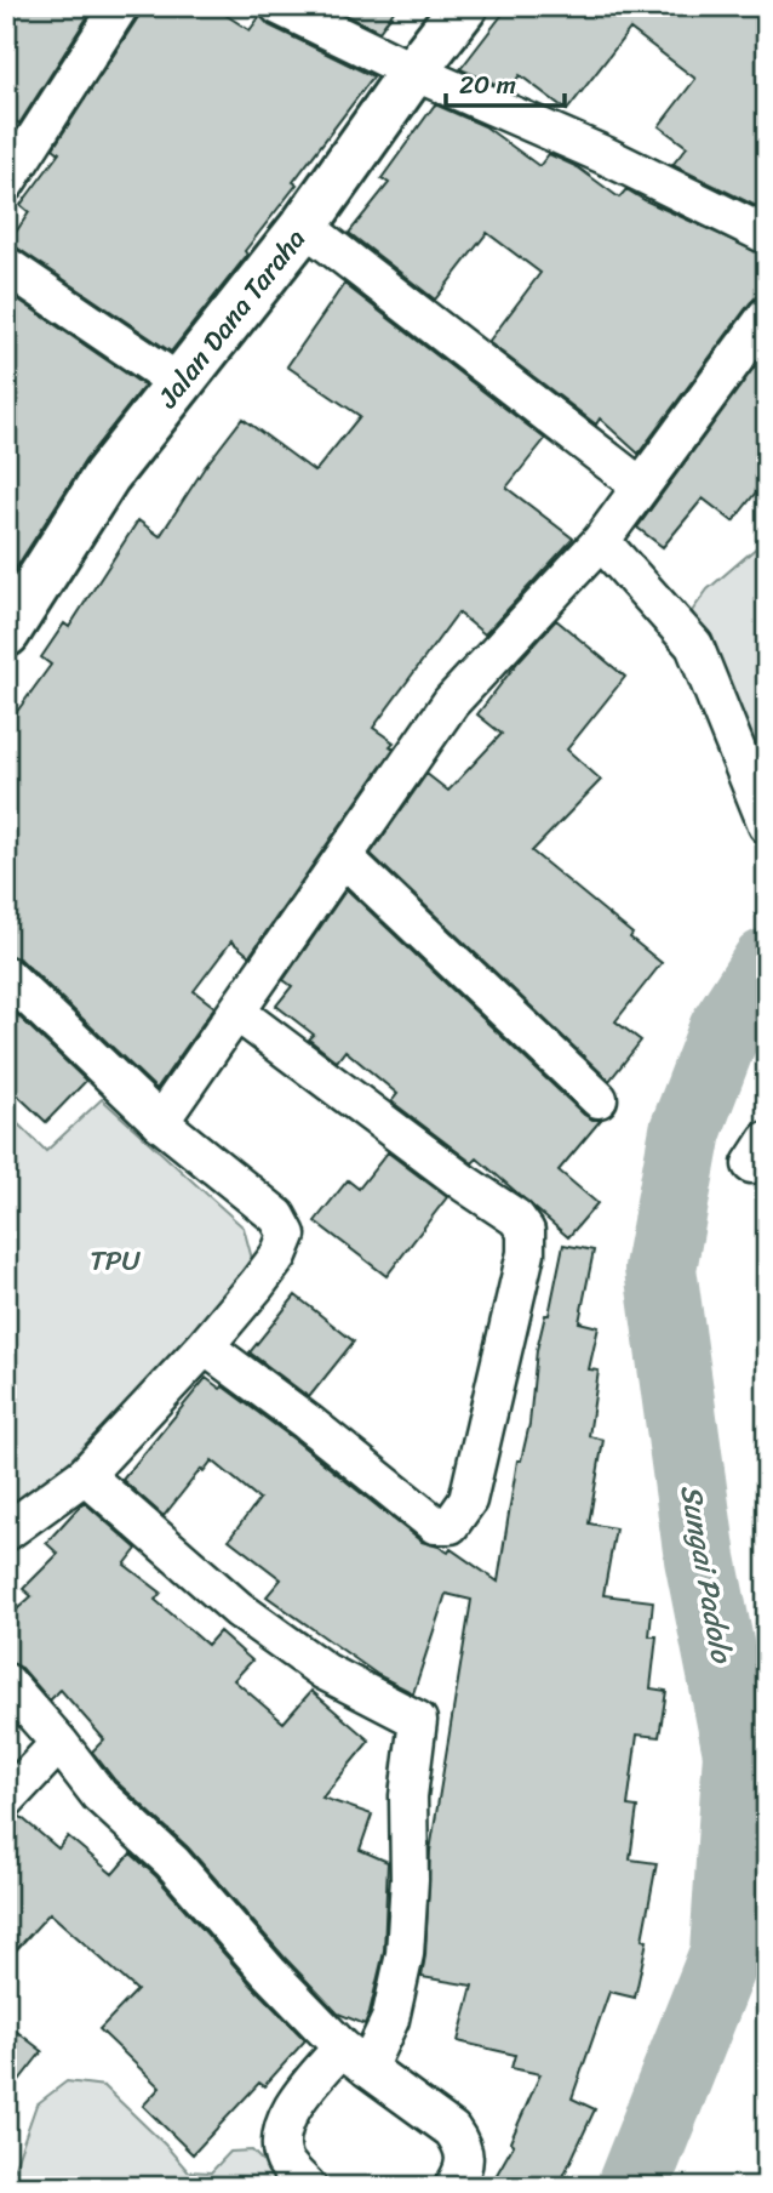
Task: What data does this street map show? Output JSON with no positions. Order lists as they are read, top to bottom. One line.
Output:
{"streets":{"street":["Jalan Dana Taraha"]},"water":["Sungai Padolo"],"parks":["TPU"],"scale_bar":"20 m"}
